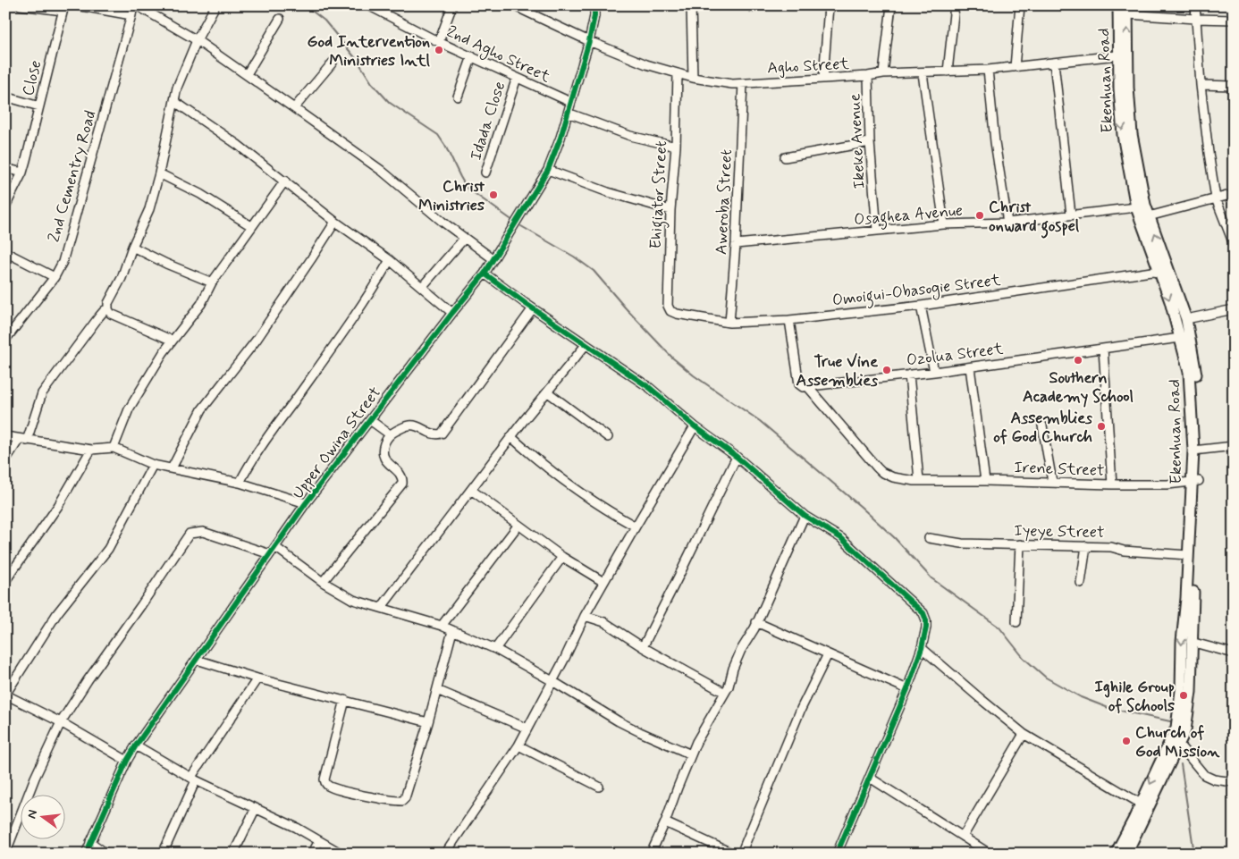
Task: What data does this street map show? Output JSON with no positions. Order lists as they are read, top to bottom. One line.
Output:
{"streets":{"main road":["Ekenhuan Road"],"street":["2nd Agho Street","Agho Street","Close","Idada Close","Ikeke Avenue","2nd Cementry Road","Ehigiator Street","Aweroba Street","Osaghea Avenue","Omoigui-Obasogie Street","Ozolua Street","Upper Owina Street","Irene Street","Iyeye Street"]},"crossings":[["2nd Agho Street","Idada Close"],["2nd Agho Street","Upper Owina Street"],["Agho Street","Ekenhuan Road"],["Agho Street","Ikeke Avenue"],["Agho Street","Ehigiator Street"],["Agho Street","Aweroba Street"],["Agho Street","Upper Owina Street"],["Ekenhuan Road","Osaghea Avenue"],["Ekenhuan Road","Omoigui-Obasogie Street"],["Ekenhuan Road","Ozolua Street"],["Ekenhuan Road","Irene Street"],["Ekenhuan Road","Iyeye Street"],["Ikeke Avenue","Osaghea Avenue"],["Ehigiator Street","Omoigui-Obasogie Street"],["Aweroba Street","Osaghea Avenue"],["Aweroba Street","Omoigui-Obasogie Street"],["Ozolua Street","Irene Street"]],"places":["God Intervention Ministries Intl","Christ Ministries","Christ onward gospel","Southern Academy School","True Vine Assemblies","Assemblies of God Church","Ighile Group of Schools","Church of God Mission"],"north":"left"}
